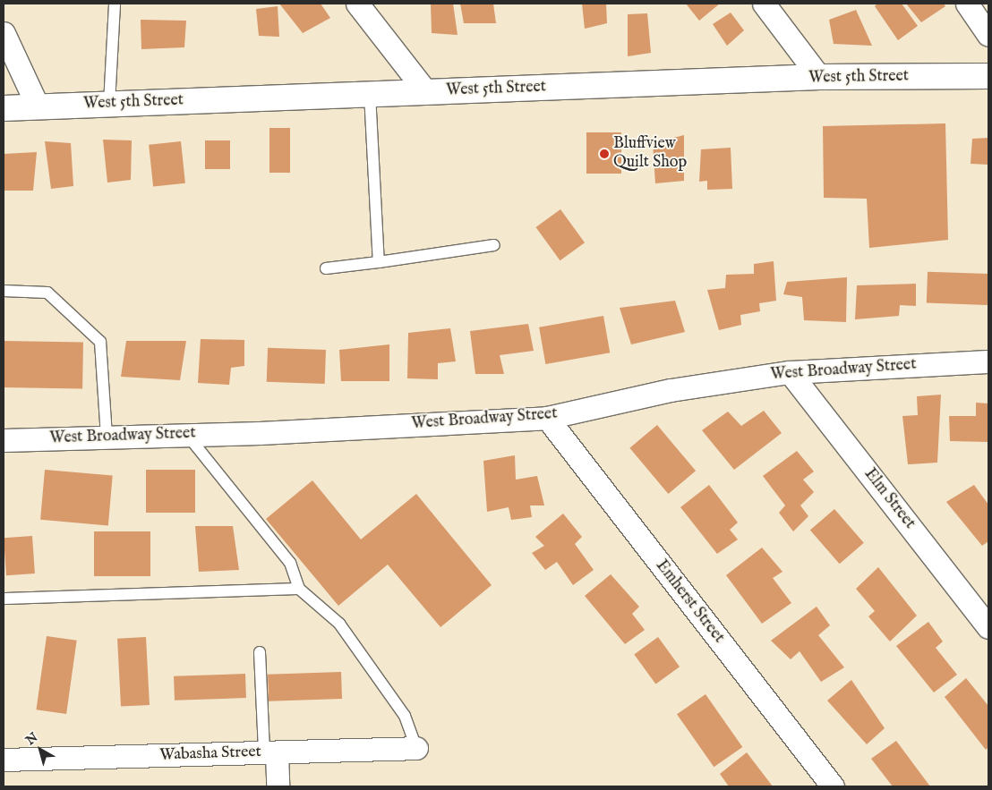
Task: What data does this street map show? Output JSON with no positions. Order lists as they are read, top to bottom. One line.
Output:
{"streets":{"main road":["West 5th Street"],"street":["West Broadway Street","Elm Street","Emherst Street","Wabasha Street"]},"crossings":[["West Broadway Street","Elm Street"],["West Broadway Street","Emherst Street"]],"places":["Bluffview Quilt Shop"],"north":"top left"}
